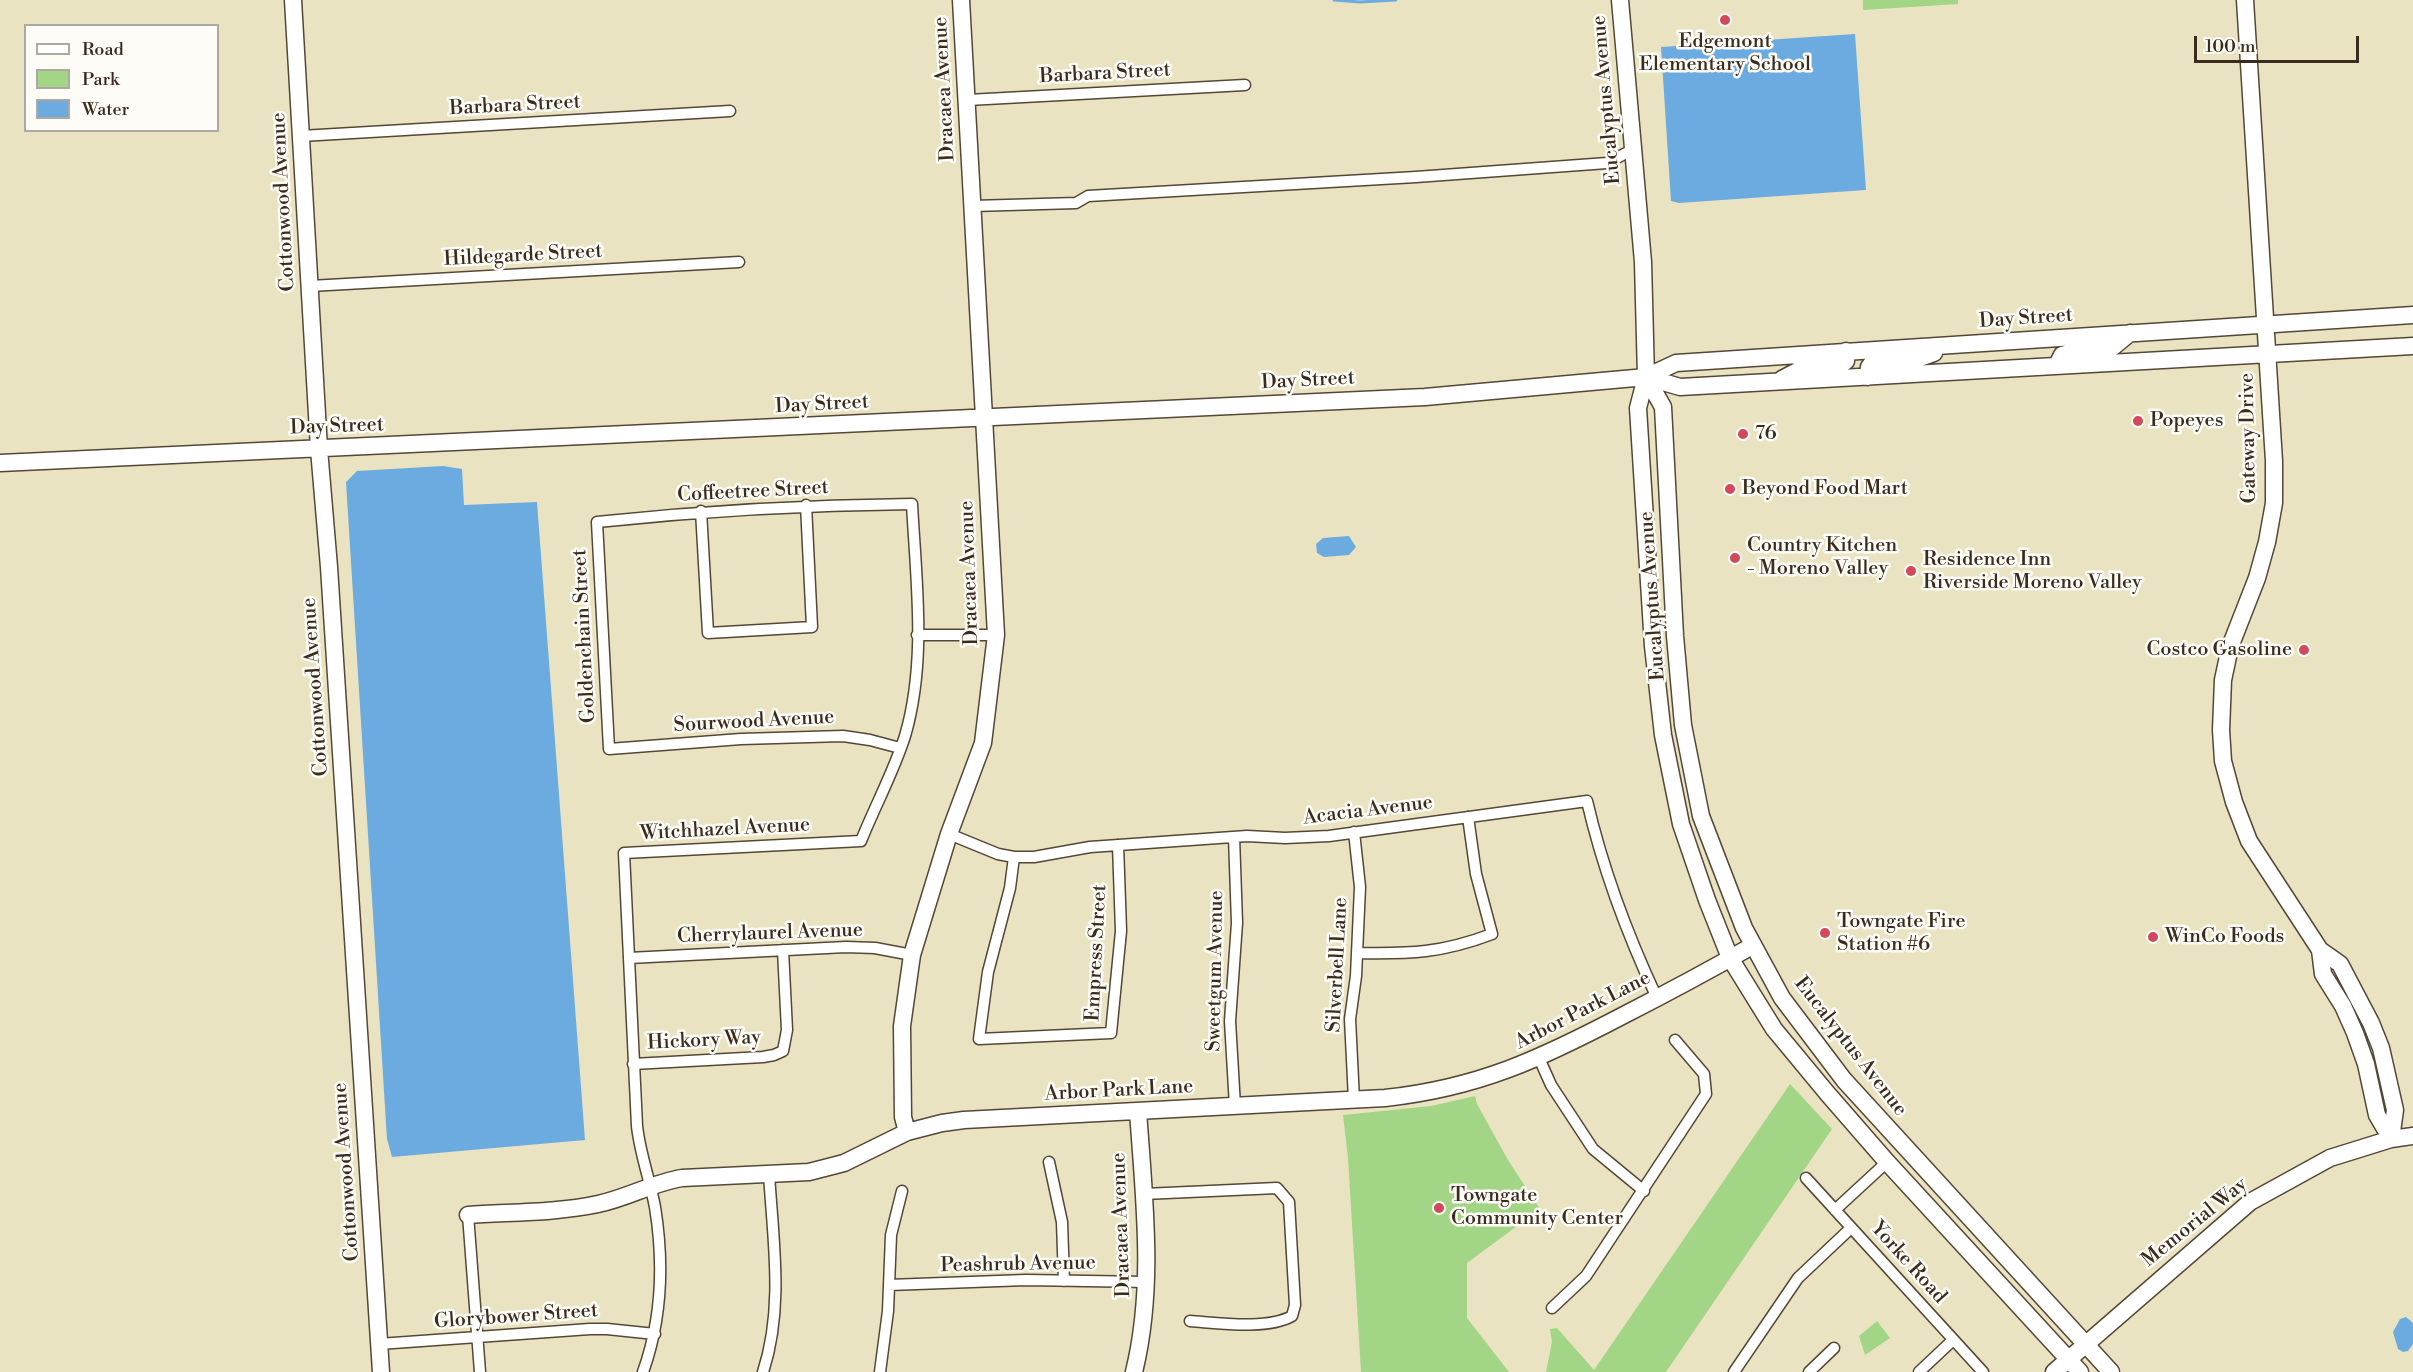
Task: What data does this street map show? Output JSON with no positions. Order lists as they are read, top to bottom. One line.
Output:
{"streets":{"main road":["Dracaea Avenue","Eucalyptus Avenue","Cottonwood Avenue","Day Street","Gateway Drive","Arbor Park Lane","Memorial Way"],"street":["Barbara Street","Hildegarde Street","Coffeetree Street","Goldenchain Street","Sourwood Avenue","Acacia Avenue","Witchhazel Avenue","Cherrylaurel Avenue","Empress Street","Silverbell Lane","Sweetgum Avenue","Hickory Way","Yorke Road","Peashrub Avenue","Glorybower Street"]},"crossings":[["Barbara Street","Dracaea Avenue"],["Barbara Street","Cottonwood Avenue"],["Dracaea Avenue","Day Street"],["Dracaea Avenue","Acacia Avenue"],["Dracaea Avenue","Cherrylaurel Avenue"],["Dracaea Avenue","Arbor Park Lane"],["Dracaea Avenue","Peashrub Avenue"],["Eucalyptus Avenue","Day Street"],["Eucalyptus Avenue","Arbor Park Lane"],["Eucalyptus Avenue","Memorial Way"],["Cottonwood Avenue","Hildegarde Street"],["Cottonwood Avenue","Day Street"],["Cottonwood Avenue","Glorybower Street"],["Day Street","Gateway Drive"],["Gateway Drive","Memorial Way"],["Coffeetree Street","Goldenchain Street"],["Coffeetree Street","Witchhazel Avenue"],["Goldenchain Street","Sourwood Avenue"],["Sourwood Avenue","Witchhazel Avenue"],["Acacia Avenue","Empress Street"],["Acacia Avenue","Silverbell Lane"],["Acacia Avenue","Sweetgum Avenue"],["Acacia Avenue","Arbor Park Lane"],["Witchhazel Avenue","Cherrylaurel Avenue"],["Witchhazel Avenue","Arbor Park Lane"],["Witchhazel Avenue","Hickory Way"],["Witchhazel Avenue","Glorybower Street"],["Cherrylaurel Avenue","Hickory Way"],["Silverbell Lane","Arbor Park Lane"],["Sweetgum Avenue","Arbor Park Lane"]],"places":["Edgemont Elementary School","Popeyes","76","Beyond Food Mart","Country Kitchen - Moreno Valley","Residence Inn Riverside Moreno Valley","Costco Gasoline","Towngate Fire Station #6","WinCo Foods","Towngate Community Center"],"legend":["Road","Park","Water"],"scale_bar":"100 m"}
